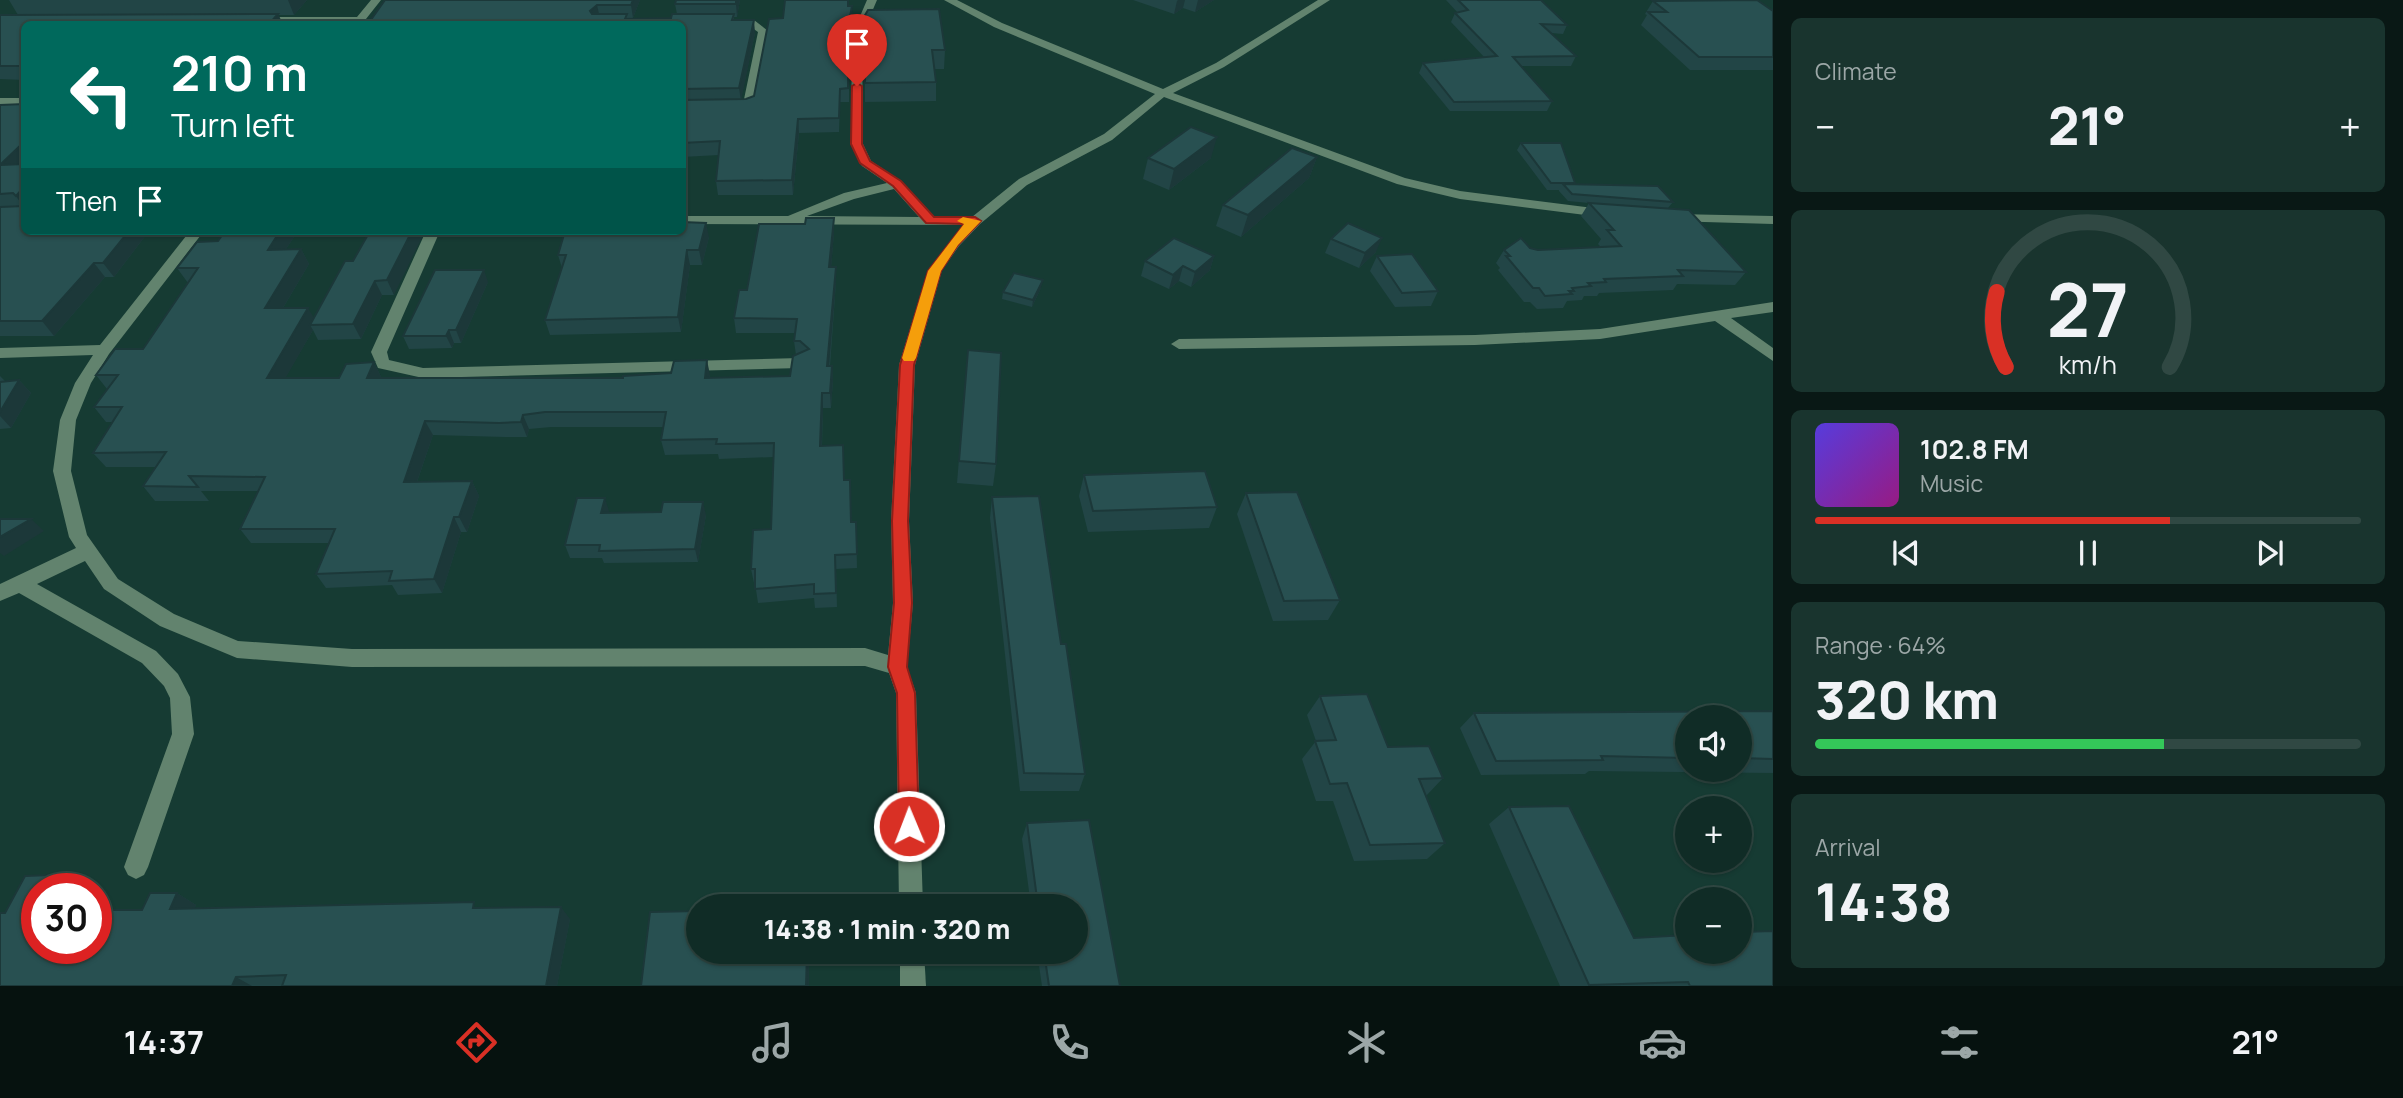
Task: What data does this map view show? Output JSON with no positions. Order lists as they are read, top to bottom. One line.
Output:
{"page":{"tile":["Climate",["Range · 64%","320 km"],["Arrival","14:38"]],"turn":["210 m","Turn left"],"heat":["−","21°","+"],"then":"Then","song":["102.8 FM","Music"],"map_buttons":["+","−"],"limit":"30","trip":"14:38 · 1 min · 320 m","tabs":["14:37","21°"],"gauge":["27","km/h"]}}
